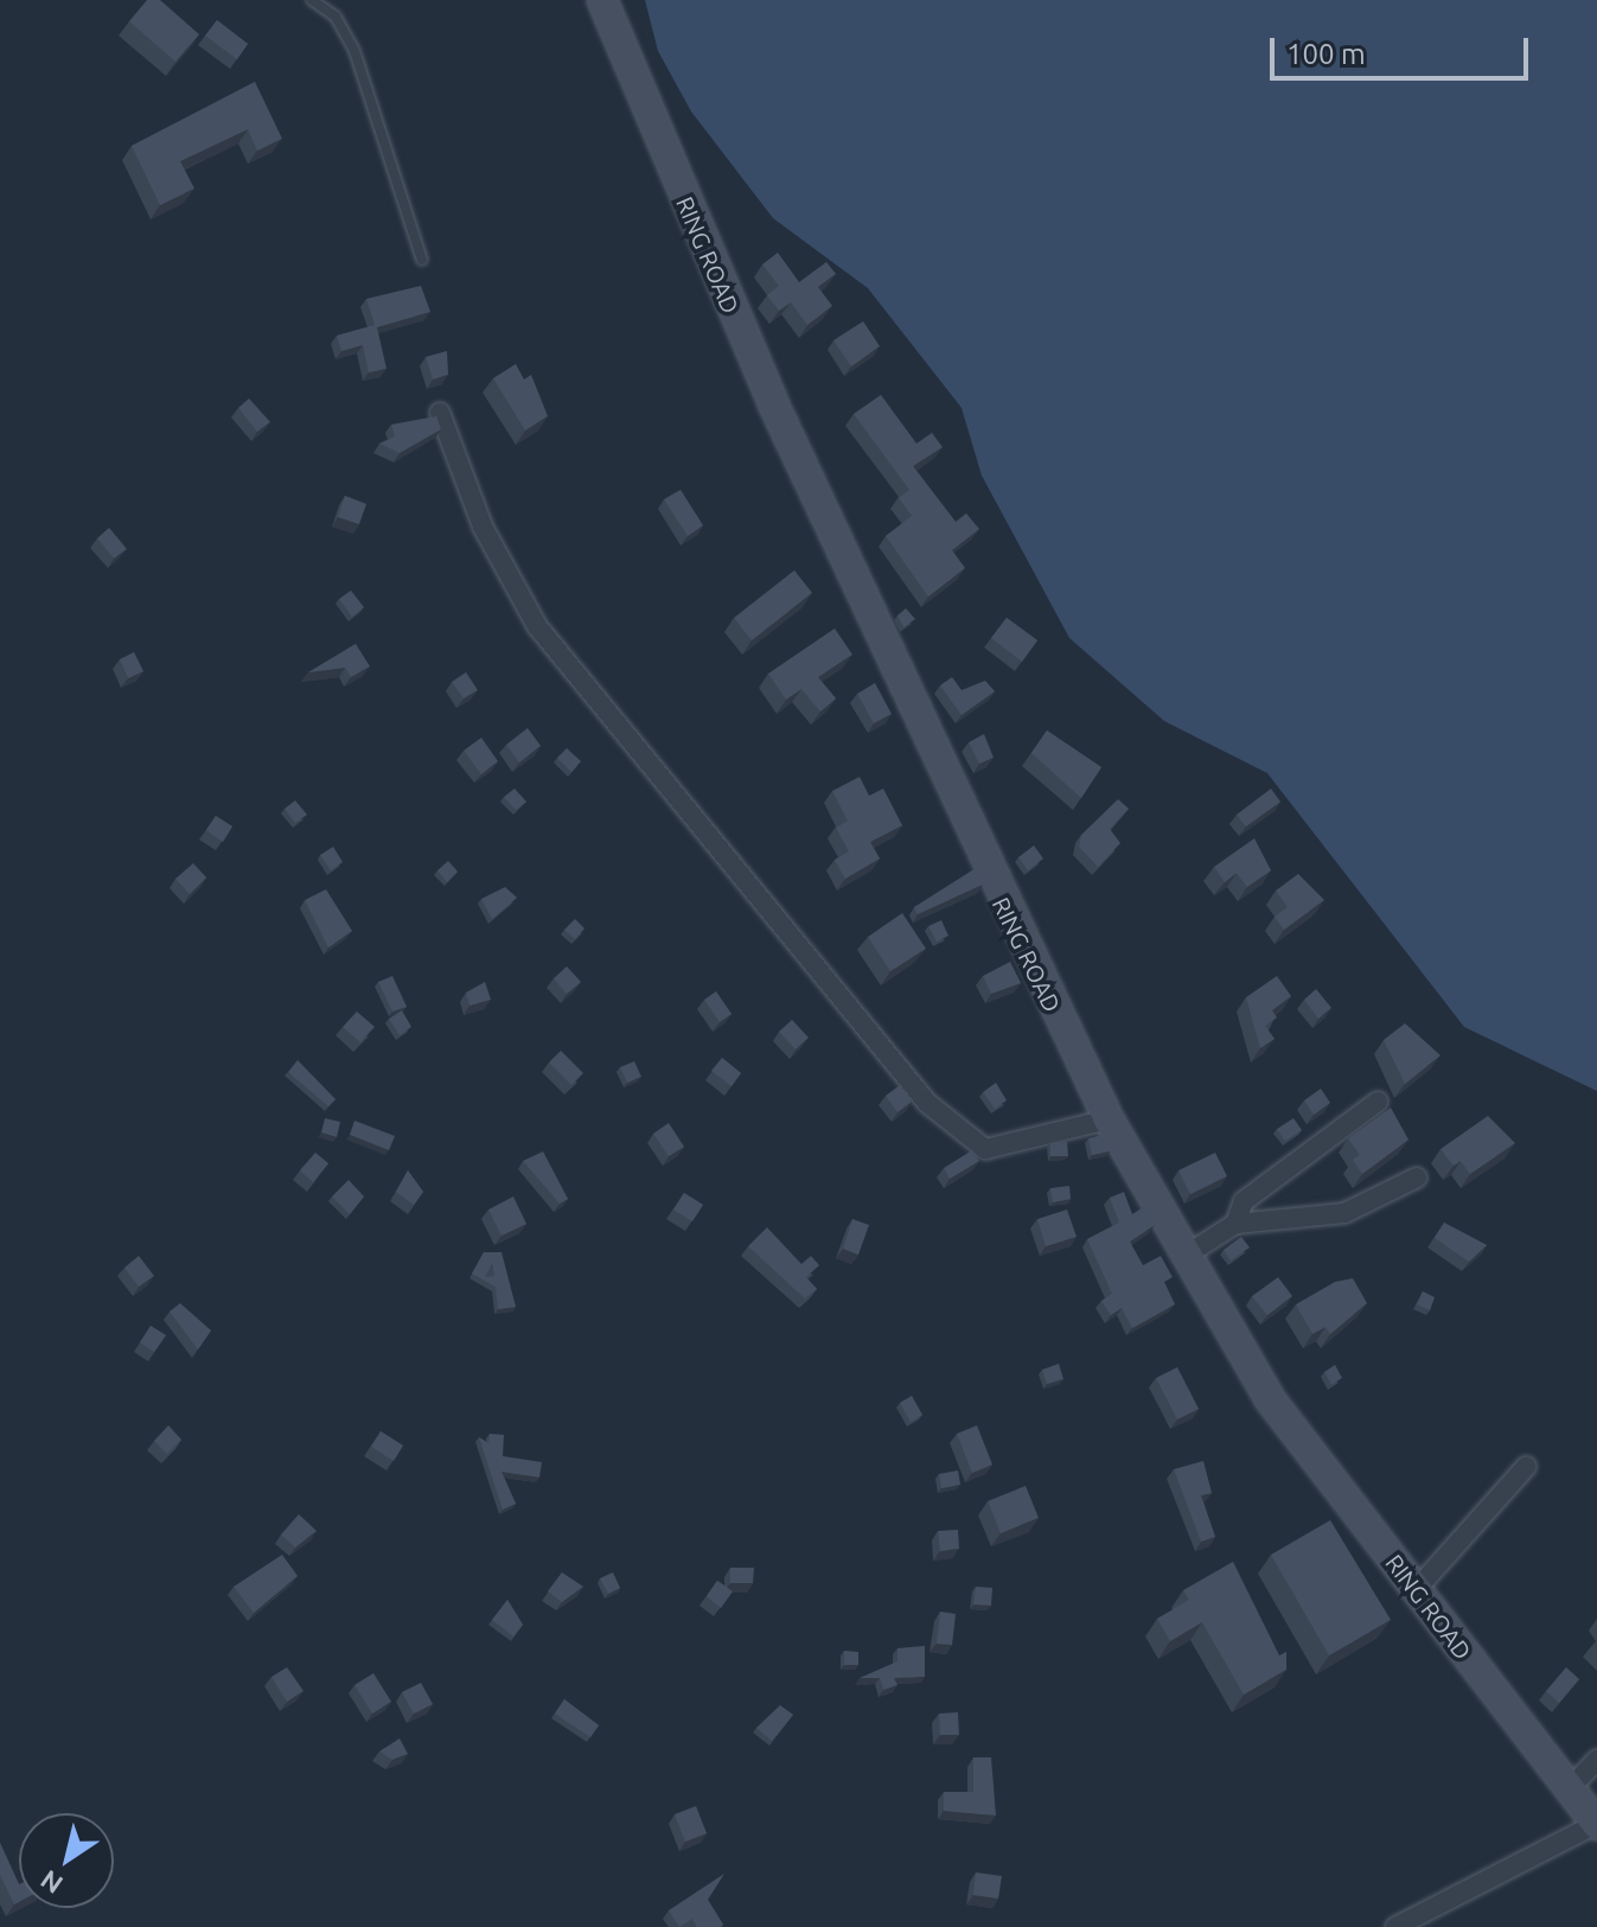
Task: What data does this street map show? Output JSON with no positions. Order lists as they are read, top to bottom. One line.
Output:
{"streets":{"main road":["RING ROAD"]},"scale_bar":"100 m","north":"bottom left"}
